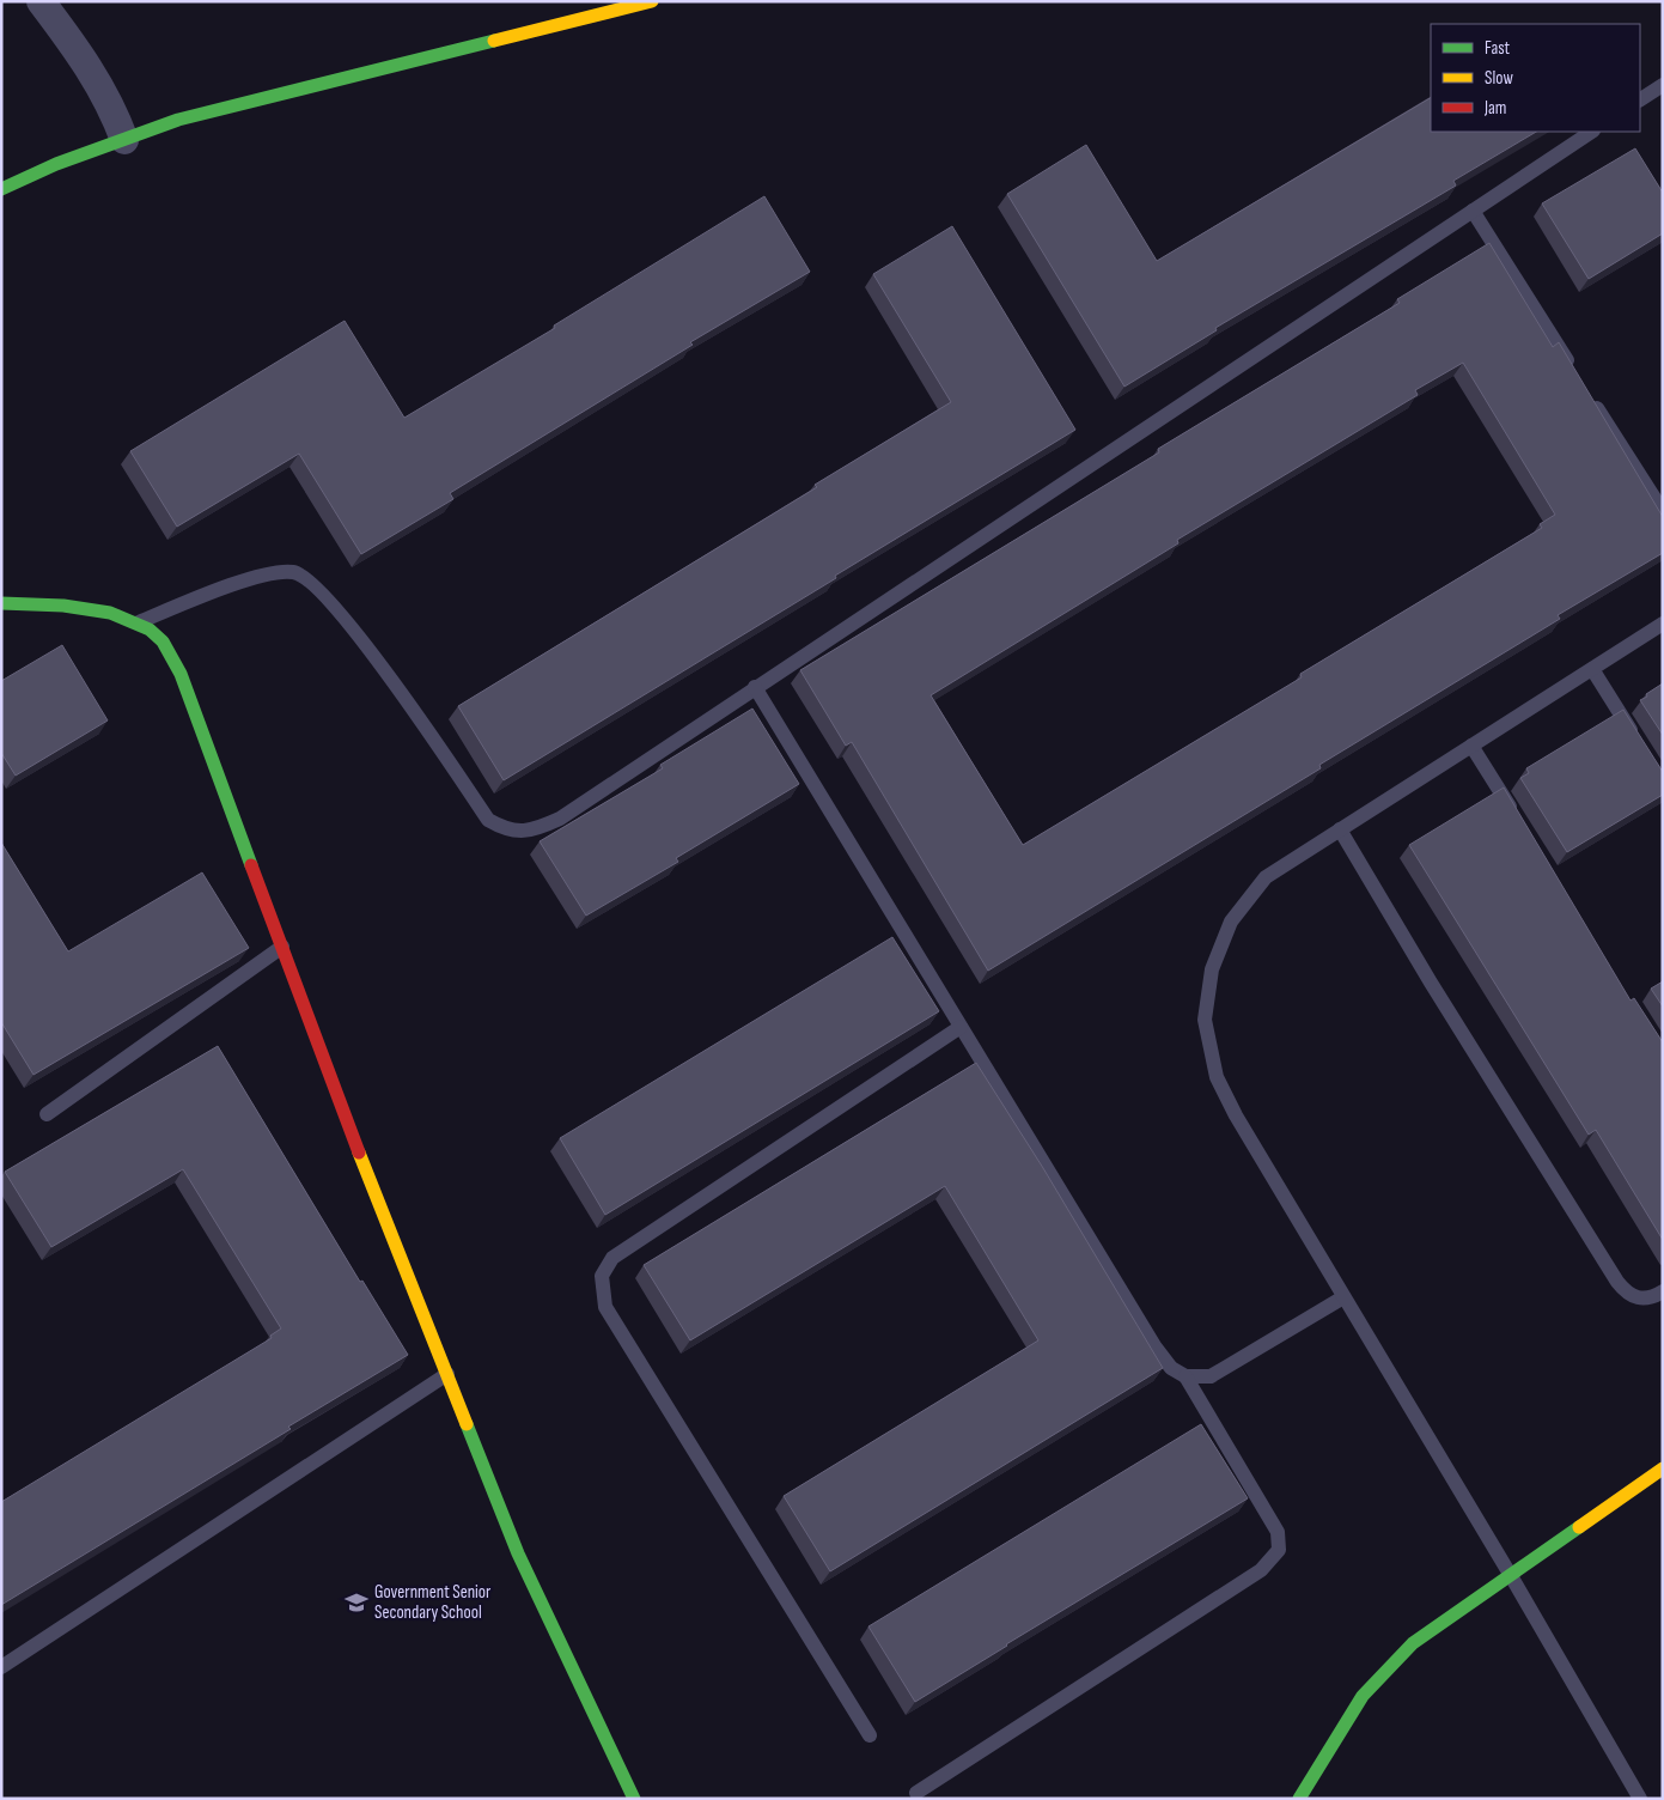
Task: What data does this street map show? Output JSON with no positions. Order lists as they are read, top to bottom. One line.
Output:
{"places":{"school or university":["Government Senior Secondary School"]},"legend":["Fast","Slow","Jam"]}
